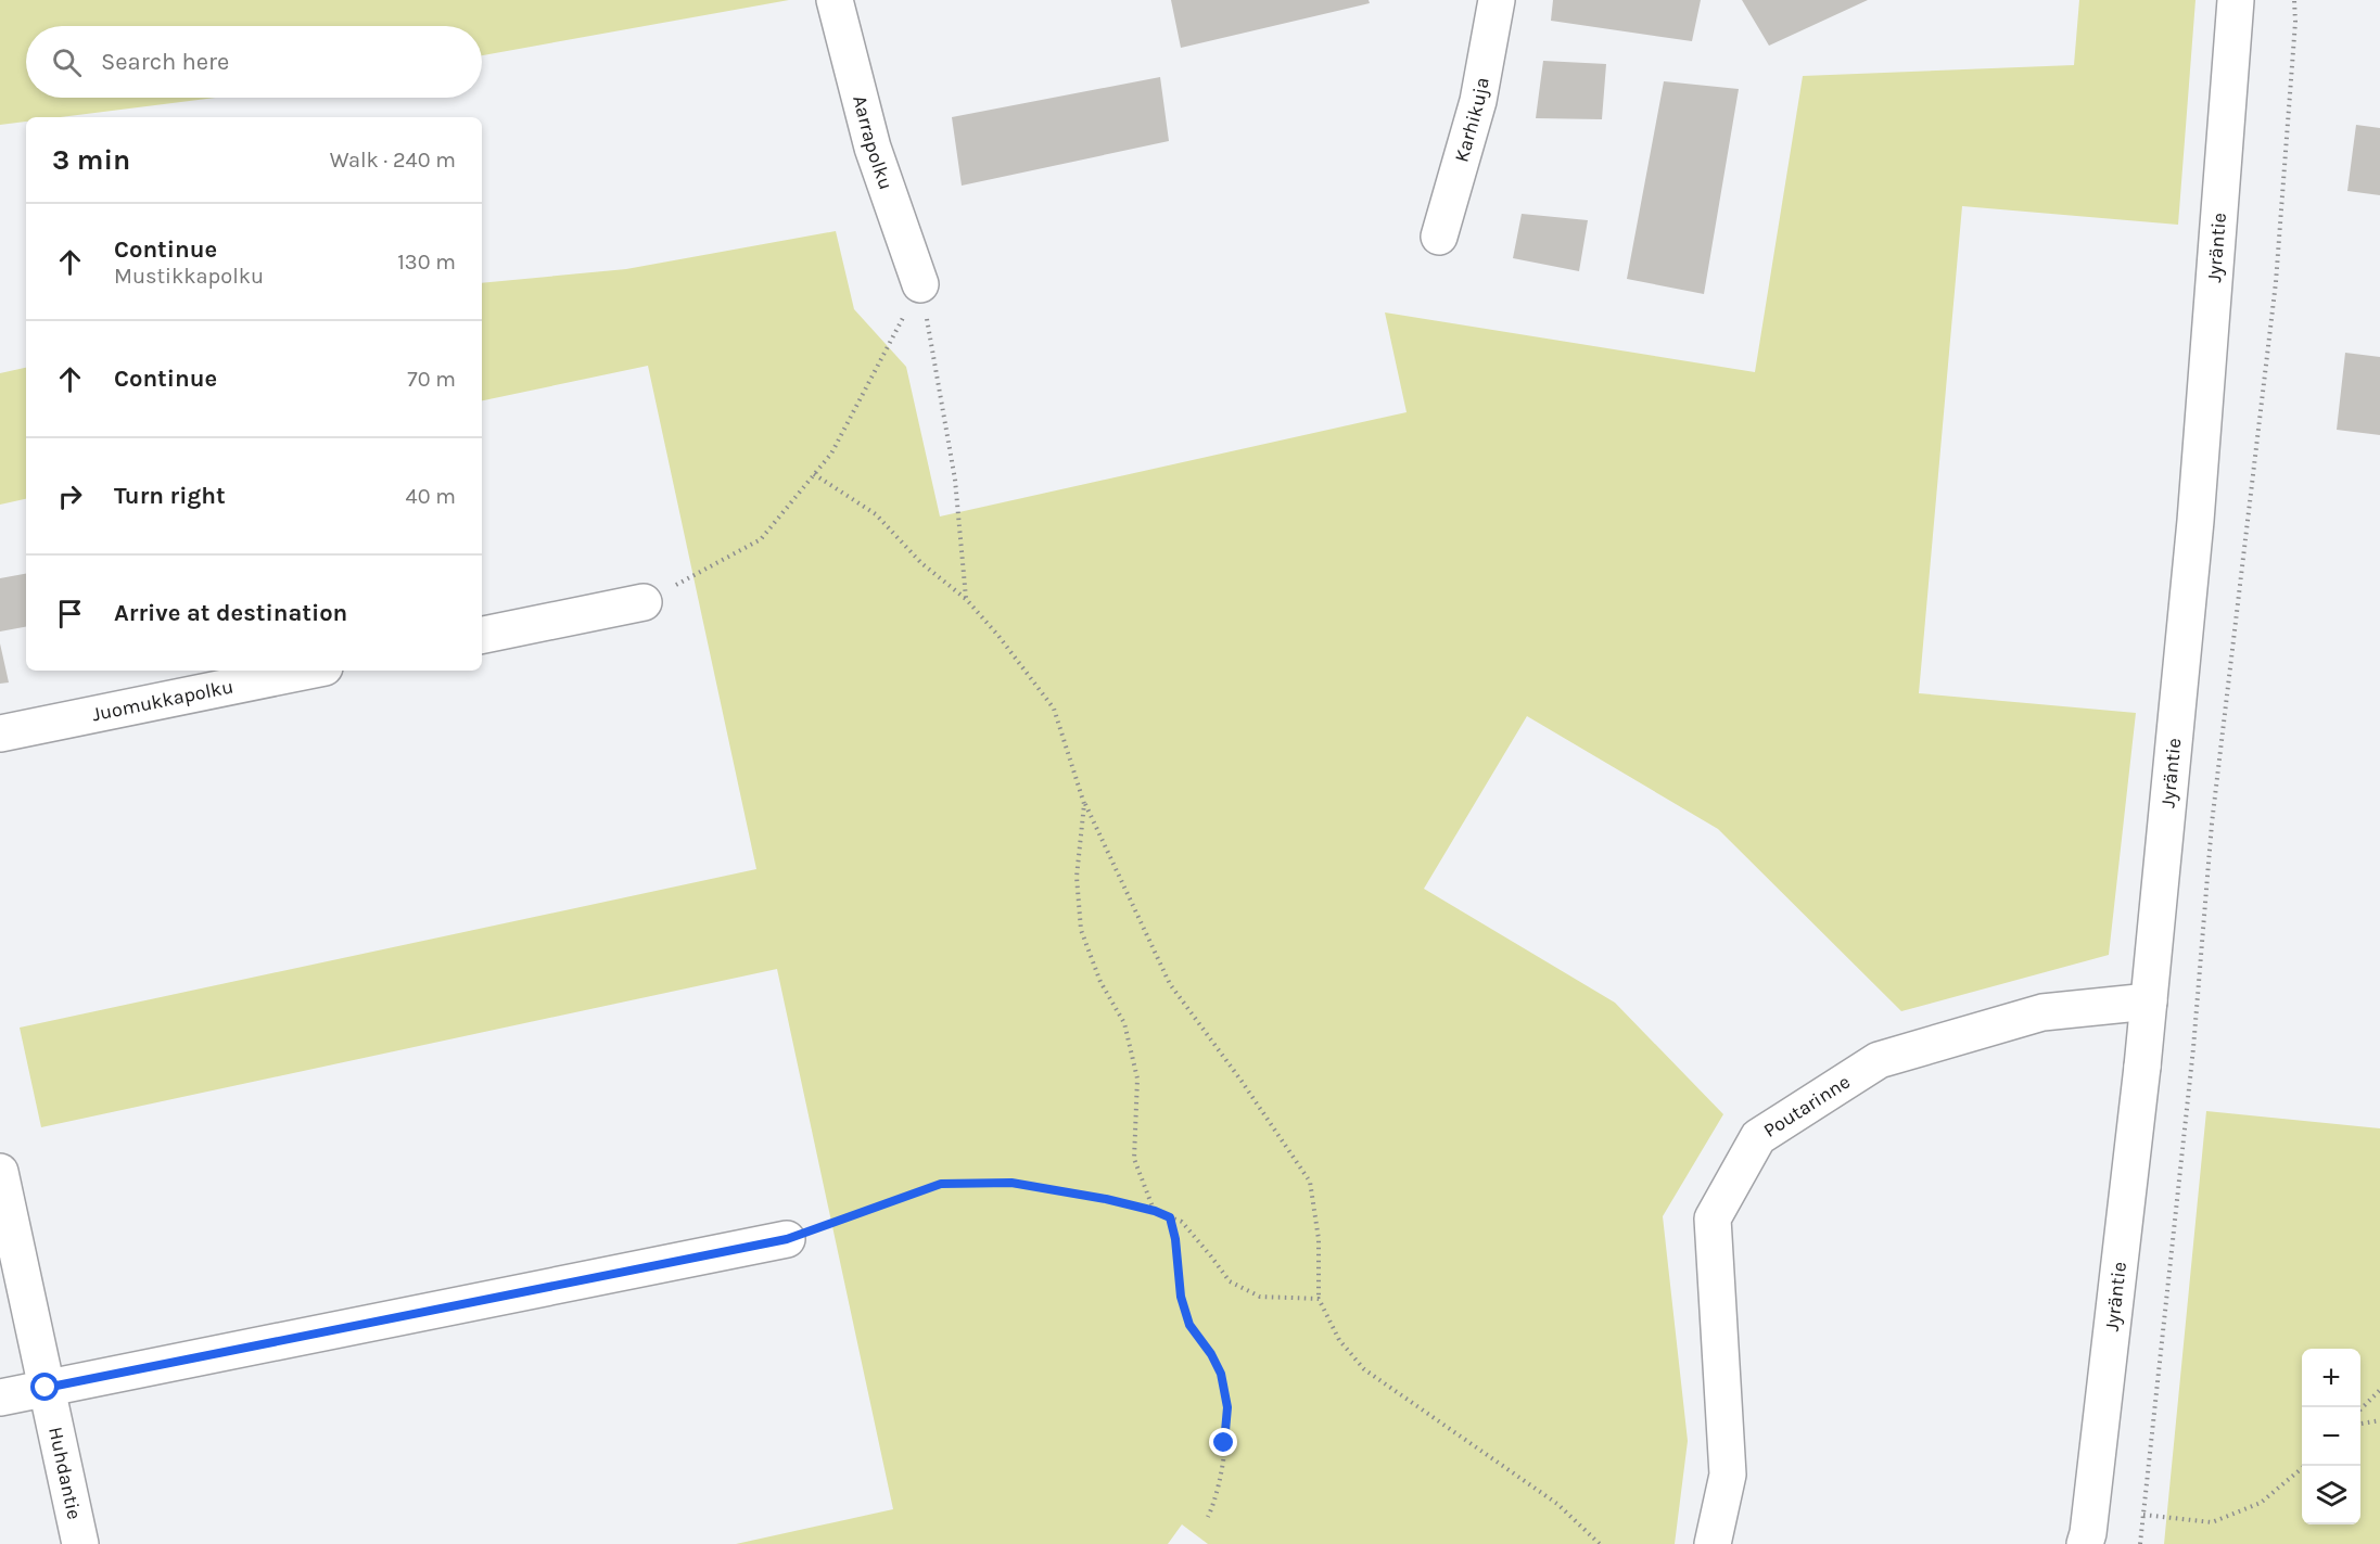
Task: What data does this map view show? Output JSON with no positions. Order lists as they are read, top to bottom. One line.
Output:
{"streets":{"street":["Karhikuja","Aarrapolku","Jyräntie","Juomukkapolku","Poutarinne","Huhdantie"]},"crossings":[["Jyräntie","Poutarinne"]],"page":{"search":"Search here","heading":["3 min","Walk · 240 m"],"list":[["Continue","Mustikkapolku","130 m"],["Continue","70 m"],["Turn right","40 m"],"Arrive at destination"],"map_buttons":["+","−"]}}
